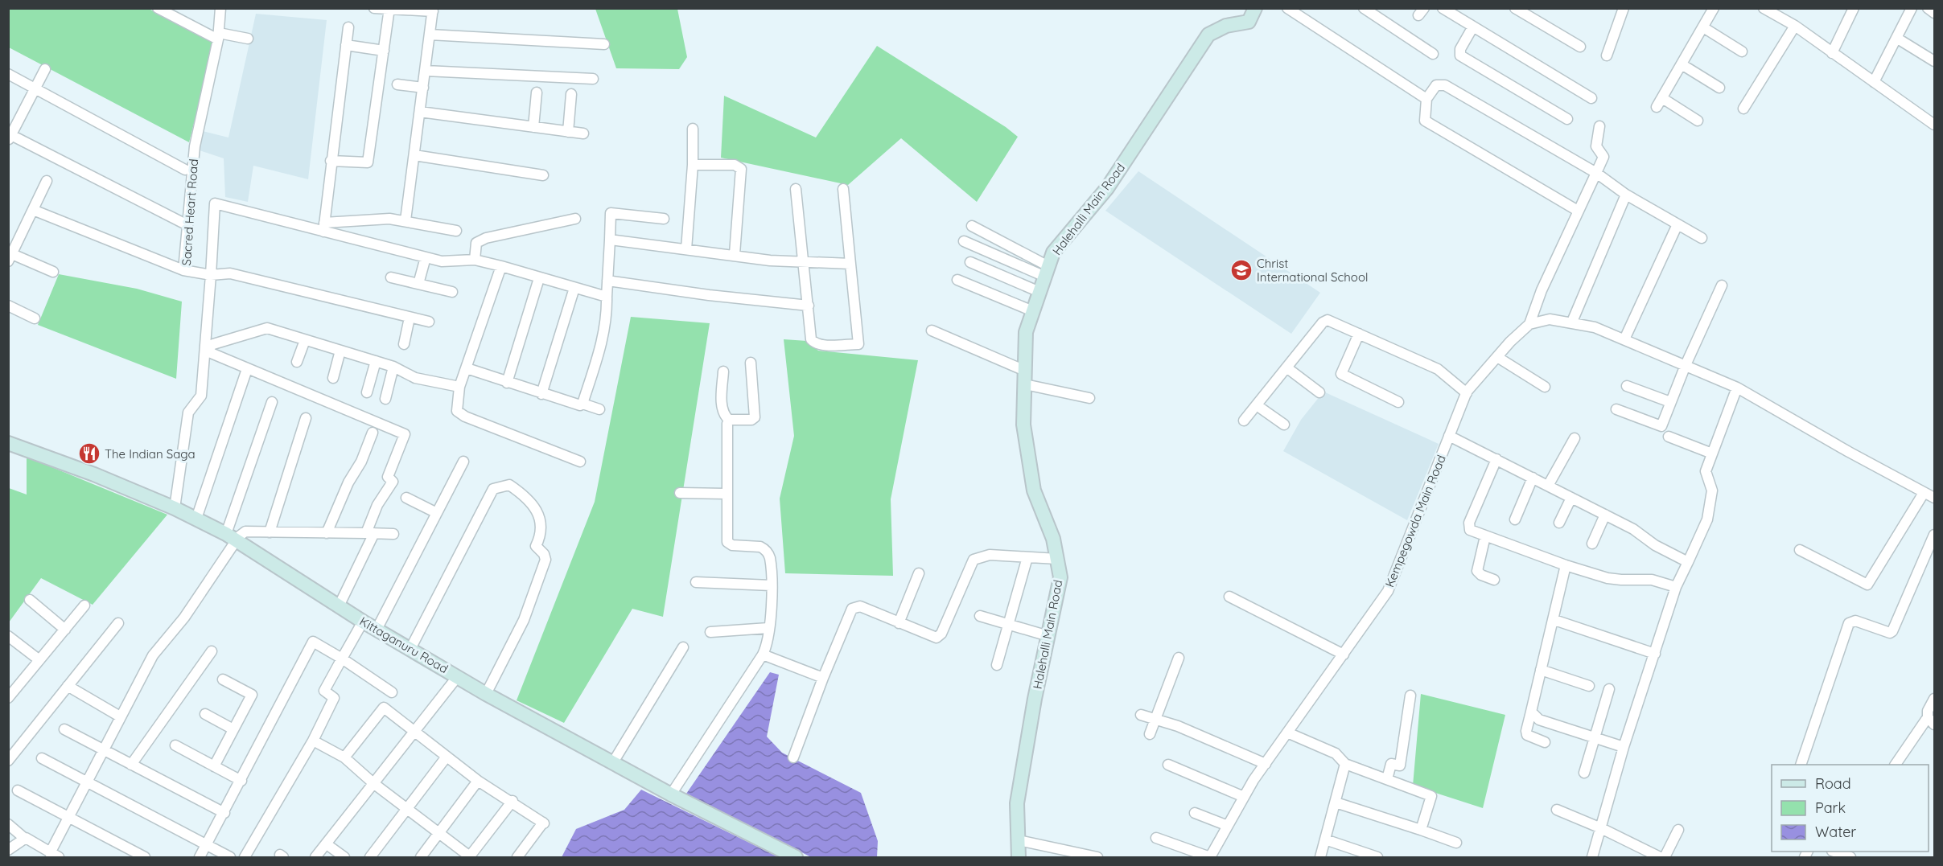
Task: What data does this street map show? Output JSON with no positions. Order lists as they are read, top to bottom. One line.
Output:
{"streets":{"main road":["Halehalli Main Road","Kittaganuru Road"],"street":["Sacred Heart Road","Kempegowda Main Road"]},"places":{"school or university":["Christ International School"],"restaurant":["The Indian Saga"]},"legend":["Road","Park","Water"]}
